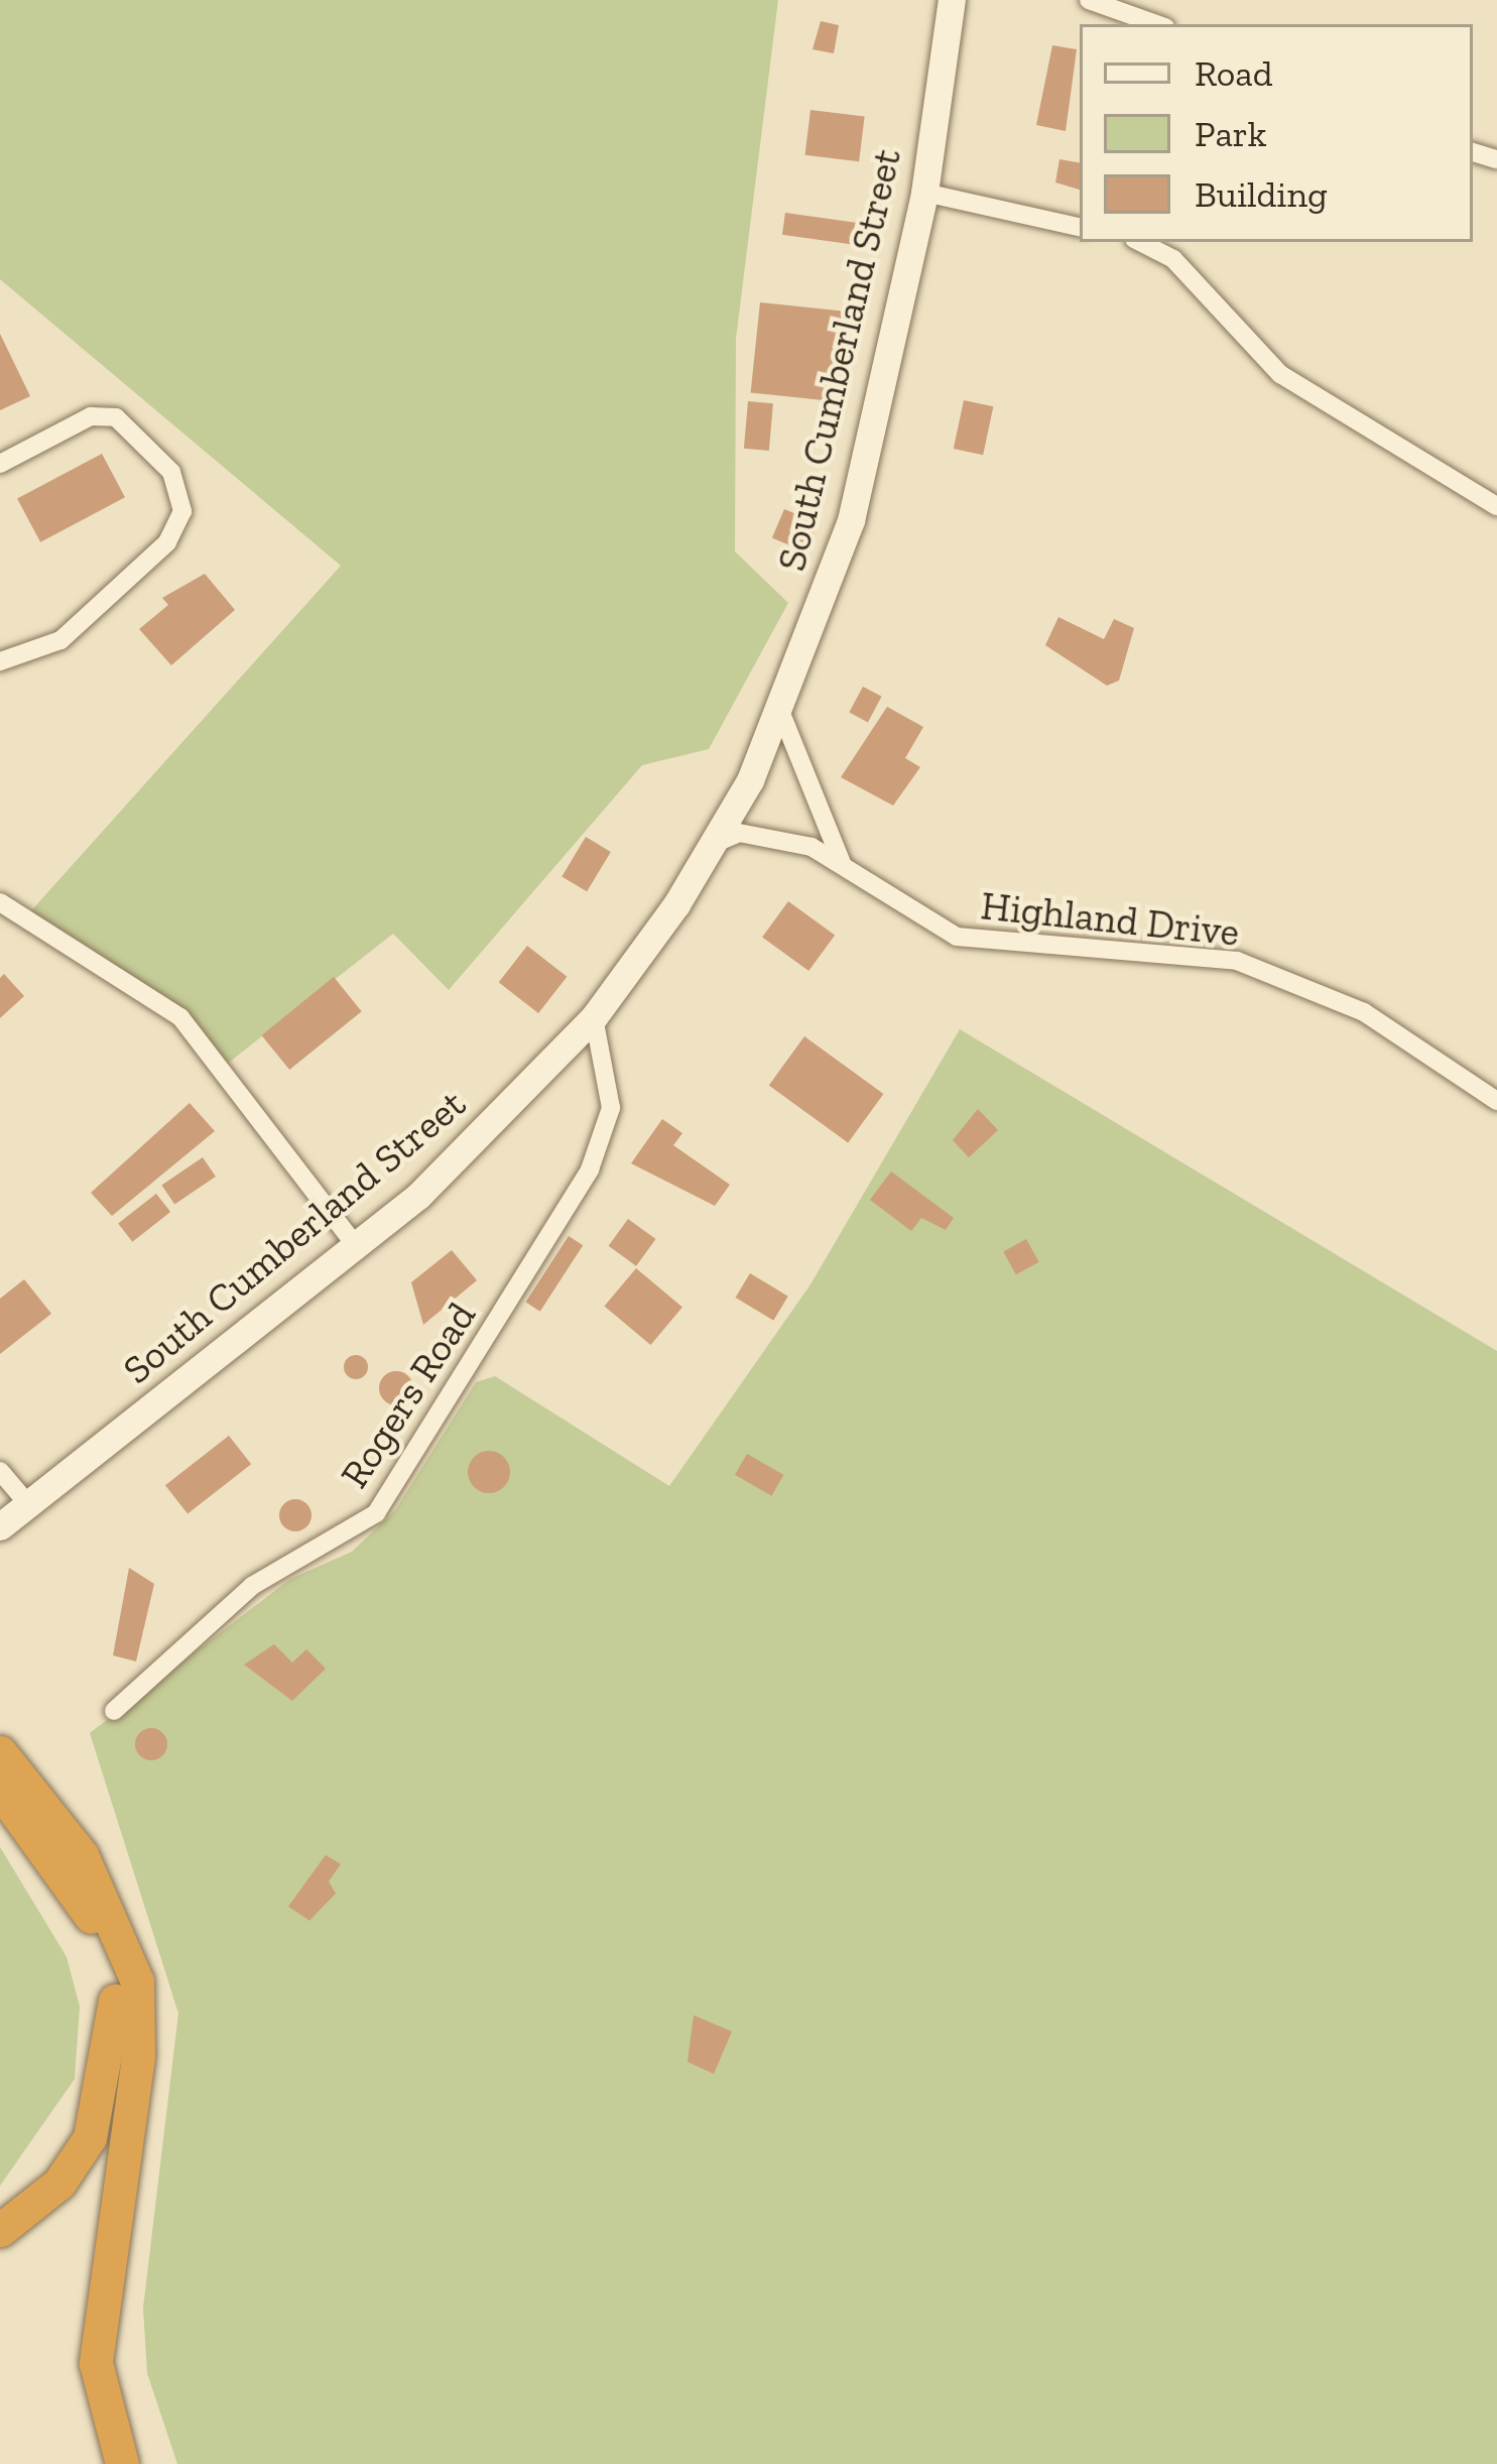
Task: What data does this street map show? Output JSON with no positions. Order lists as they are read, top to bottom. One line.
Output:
{"streets":{"main road":["South Cumberland Street"],"street":["Highland Drive","Rogers Road"]},"crossings":[["South Cumberland Street","Highland Drive"],["South Cumberland Street","Rogers Road"]],"legend":["Road","Park","Building"]}
